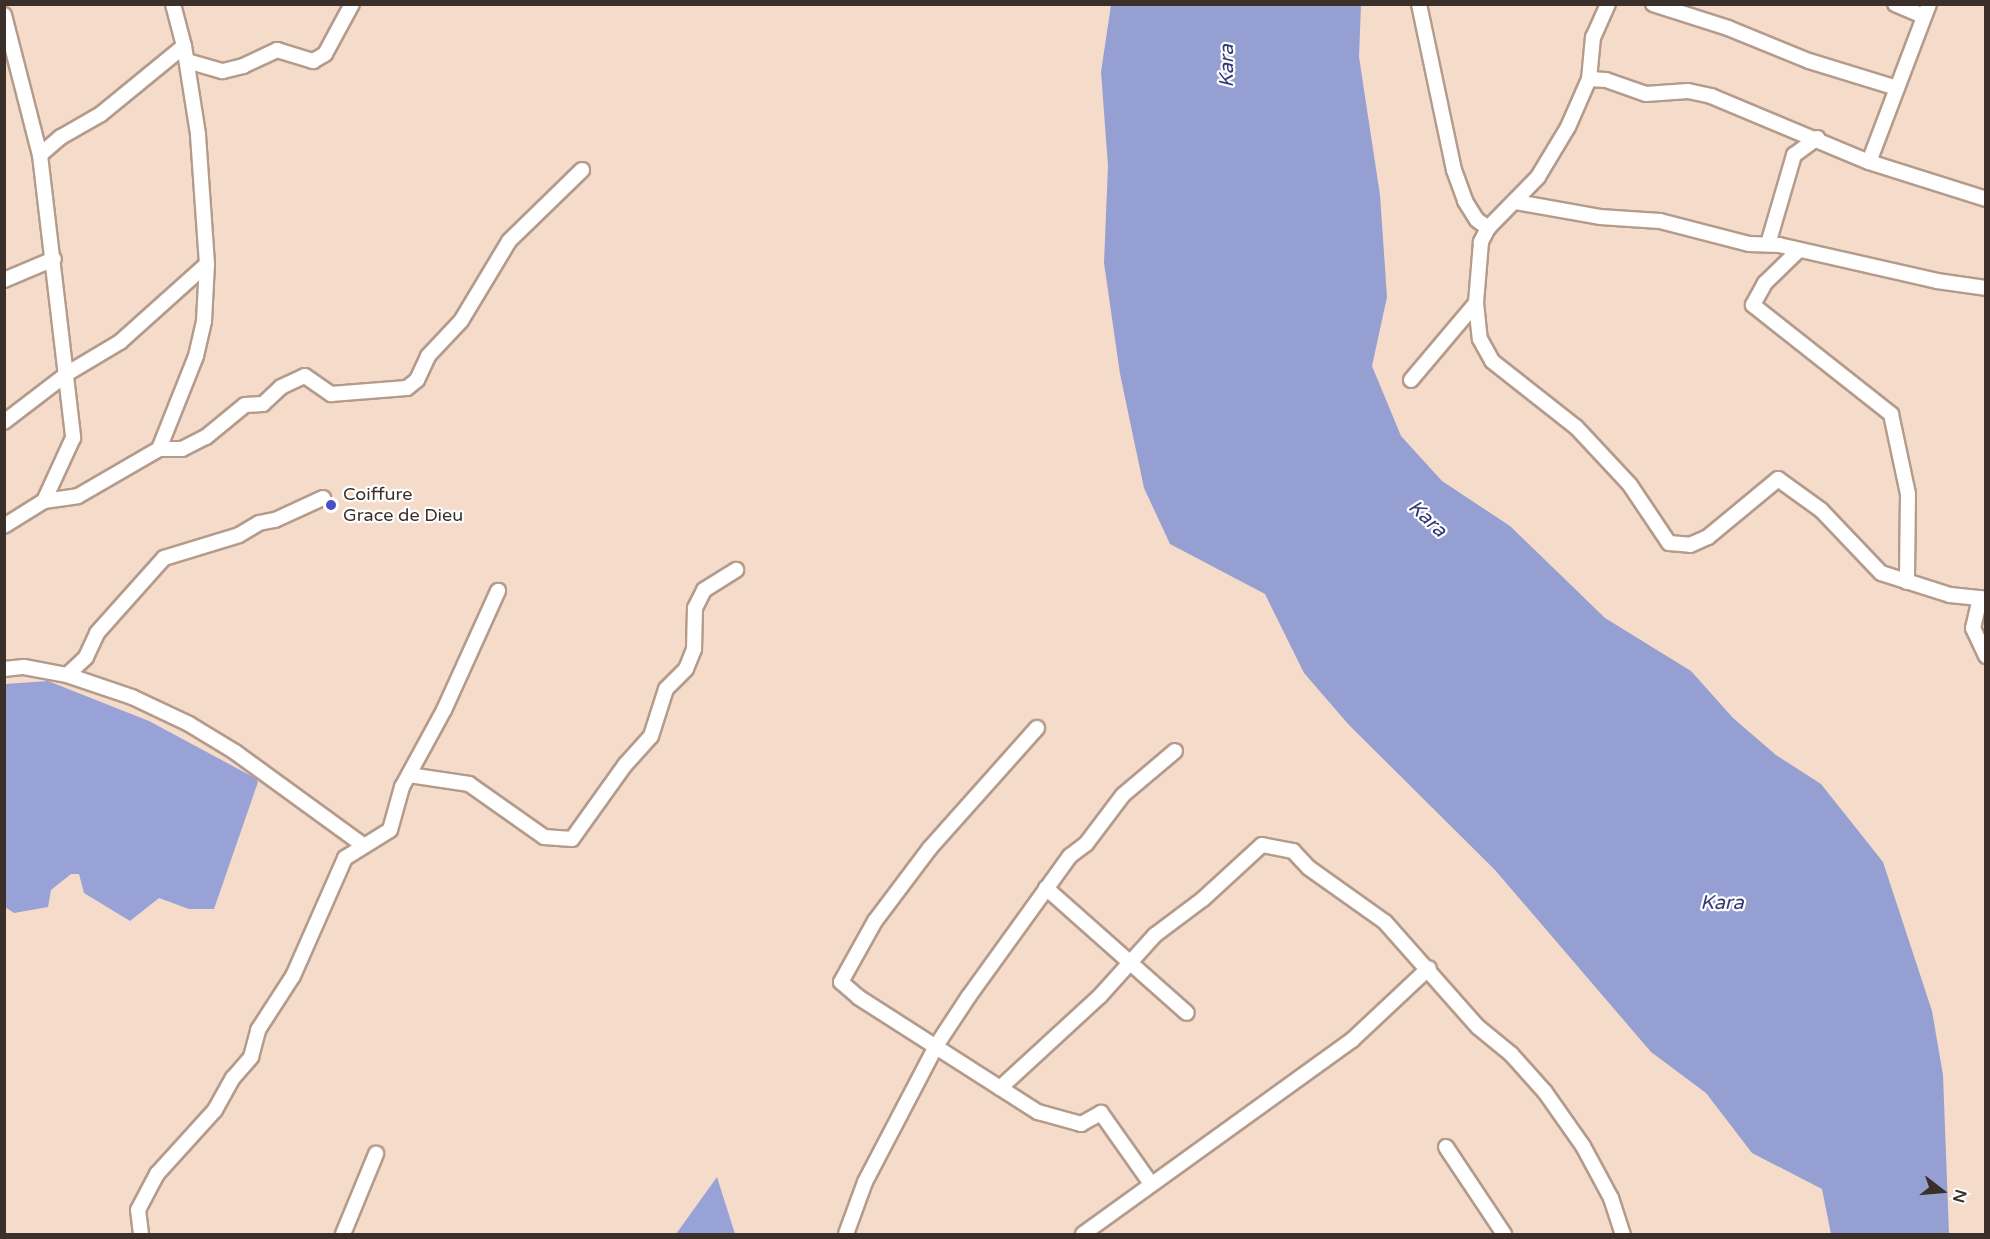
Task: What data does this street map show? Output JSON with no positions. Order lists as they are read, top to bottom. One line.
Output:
{"water":["Kara"],"places":["Coiffure Grace de Dieu"],"north":"right"}
